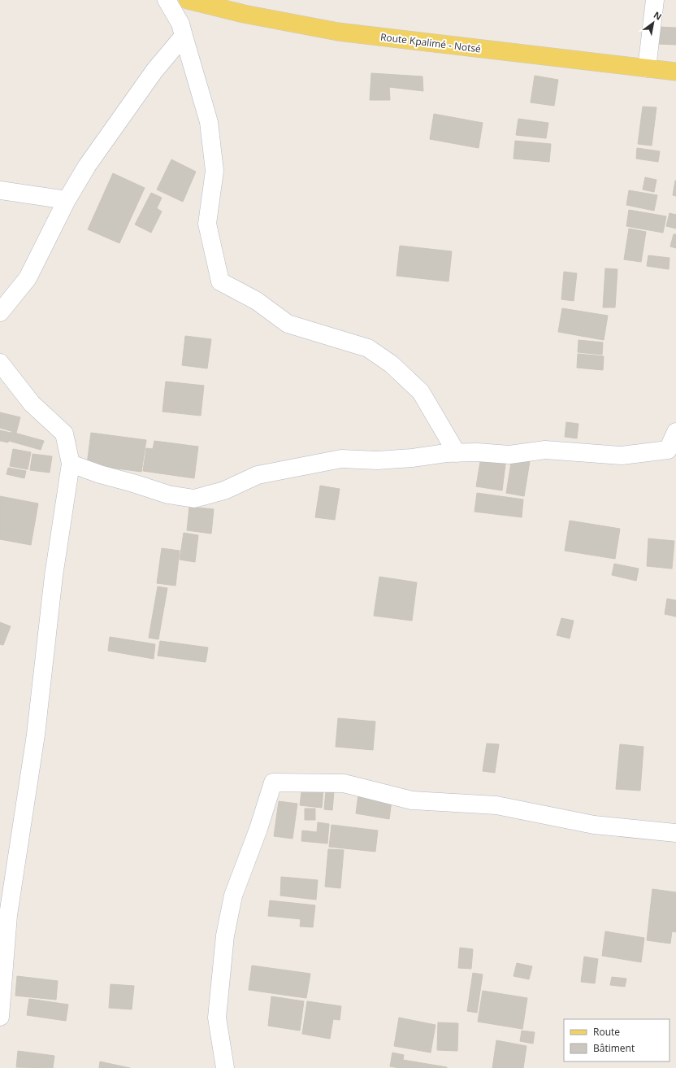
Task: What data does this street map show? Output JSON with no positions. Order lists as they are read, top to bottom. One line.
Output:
{"streets":{"main road":["Route Kpalimé - Notsé"]},"legend":["Route","Bâtiment"],"north":"top right"}
